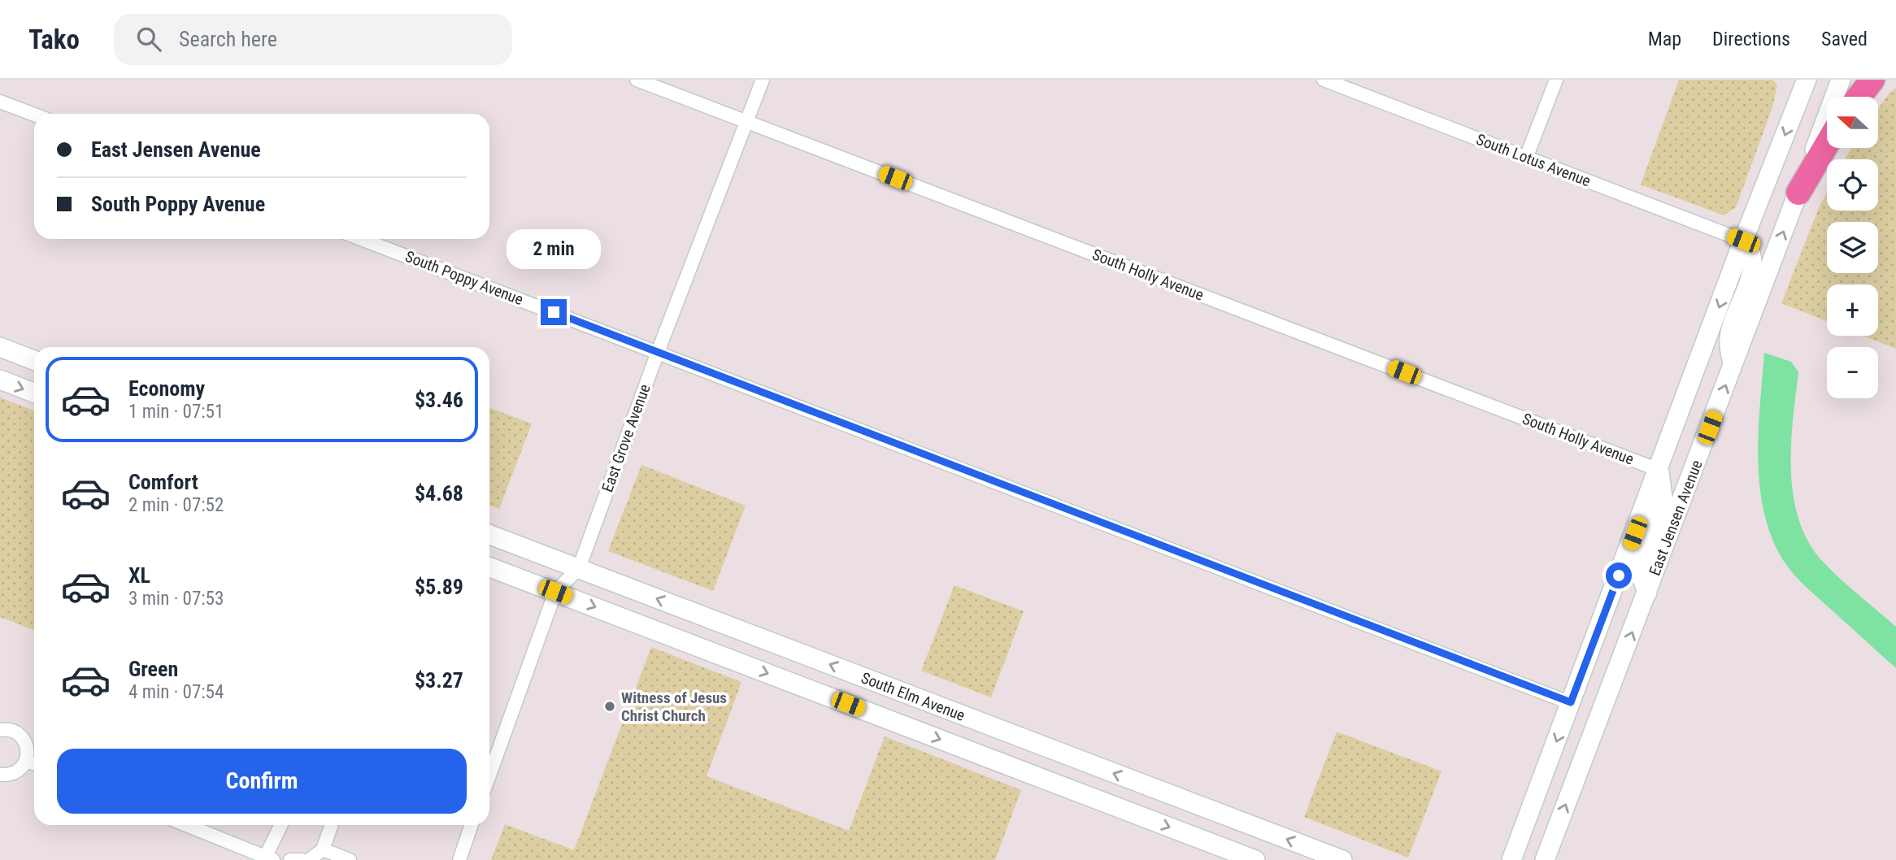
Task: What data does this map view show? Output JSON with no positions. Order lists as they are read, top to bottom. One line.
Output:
{"streets":{"main road":["East Jensen Avenue","South Elm Avenue"],"street":["South Lotus Avenue","South Holly Avenue","South Poppy Avenue","East Grove Avenue"]},"crossings":[["South Lotus Avenue","East Jensen Avenue"],["South Holly Avenue","East Grove Avenue"],["South Holly Avenue","East Jensen Avenue"],["South Poppy Avenue","East Grove Avenue"],["South Poppy Avenue","East Jensen Avenue"],["East Grove Avenue","South Elm Avenue"]],"places":["Witness of Jesus Christ Church"],"north":"left","page":{"header":"Tako","search":"Search here","nav":["Map","Directions","Saved"],"map_buttons":["+","−"],"banner":["East Jensen Avenue","South Poppy Avenue"],"bubble":"2 min","list":[{"name":"Economy","note":"1 min · 07:51","value":"$3.46"},{"name":"Comfort","note":"2 min · 07:52","value":"$4.68"},{"name":"XL","note":"3 min · 07:53","value":"$5.89"},{"name":"Green","note":"4 min · 07:54","value":"$3.27"}],"buttons":"Confirm"}}
